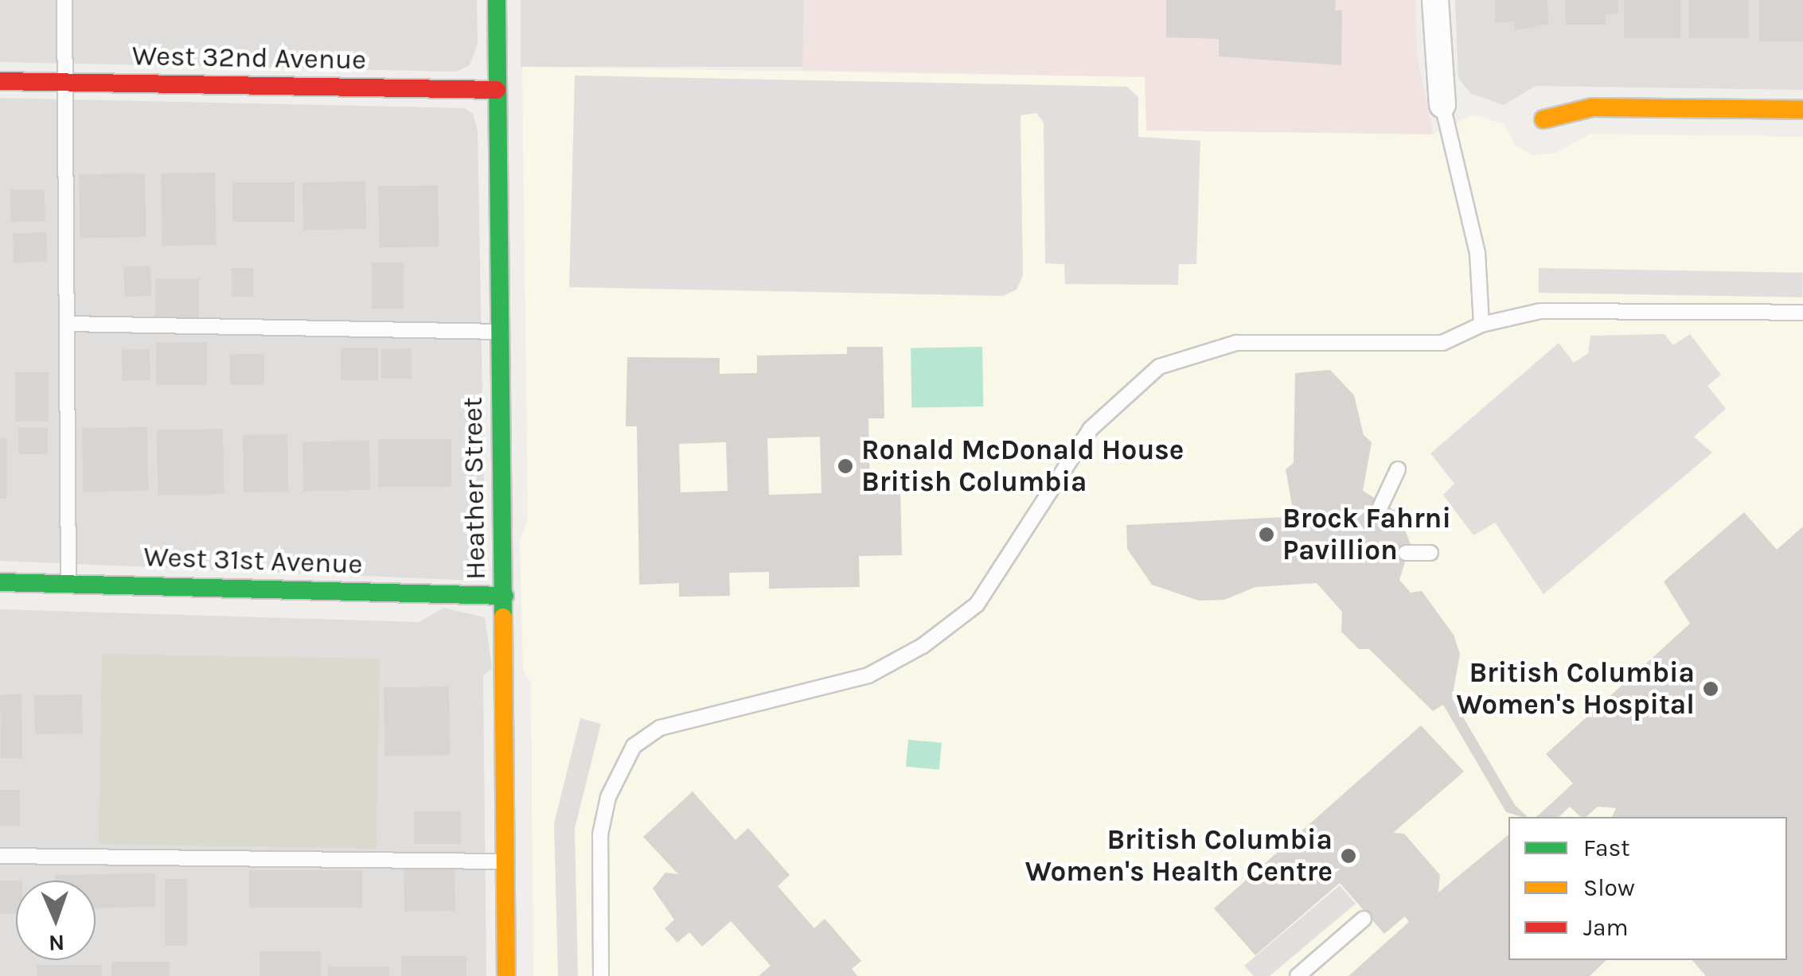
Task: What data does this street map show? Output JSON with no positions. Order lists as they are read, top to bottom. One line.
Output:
{"streets":{"street":["West 32nd Avenue","Heather Street","West 31st Avenue"]},"crossings":[["West 32nd Avenue","Heather Street"],["Heather Street","West 31st Avenue"]],"places":["Ronald McDonald House British Columbia","Brock Fahrni Pavillion","British Columbia Women's Hospital","British Columbia Women's Health Centre"],"legend":["Fast","Slow","Jam"],"north":"bottom"}
